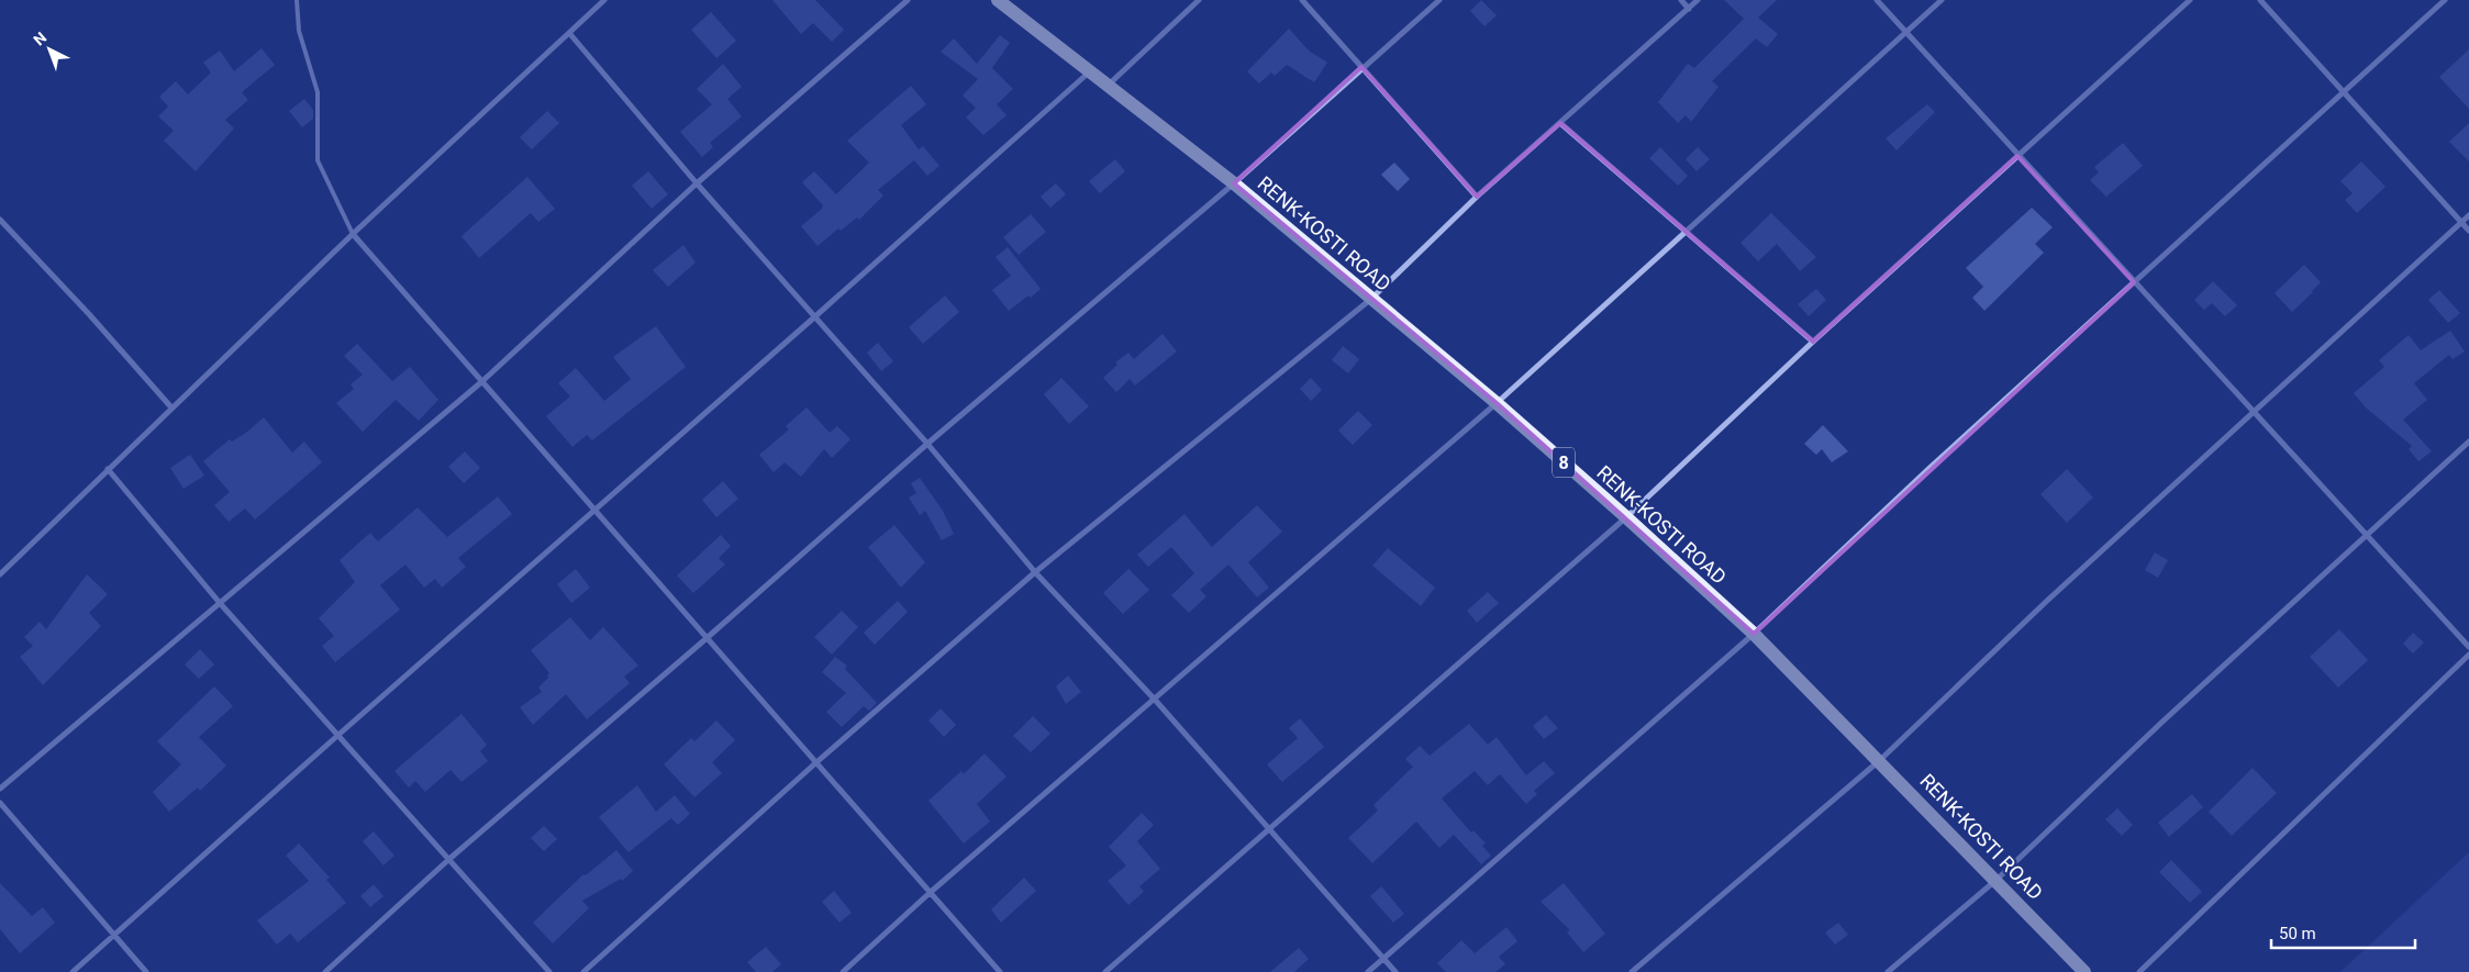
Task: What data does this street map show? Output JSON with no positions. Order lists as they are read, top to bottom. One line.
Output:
{"streets":{"main road":["RENK-KOSTI ROAD","8"]},"scale_bar":"50 m","north":"top left"}
